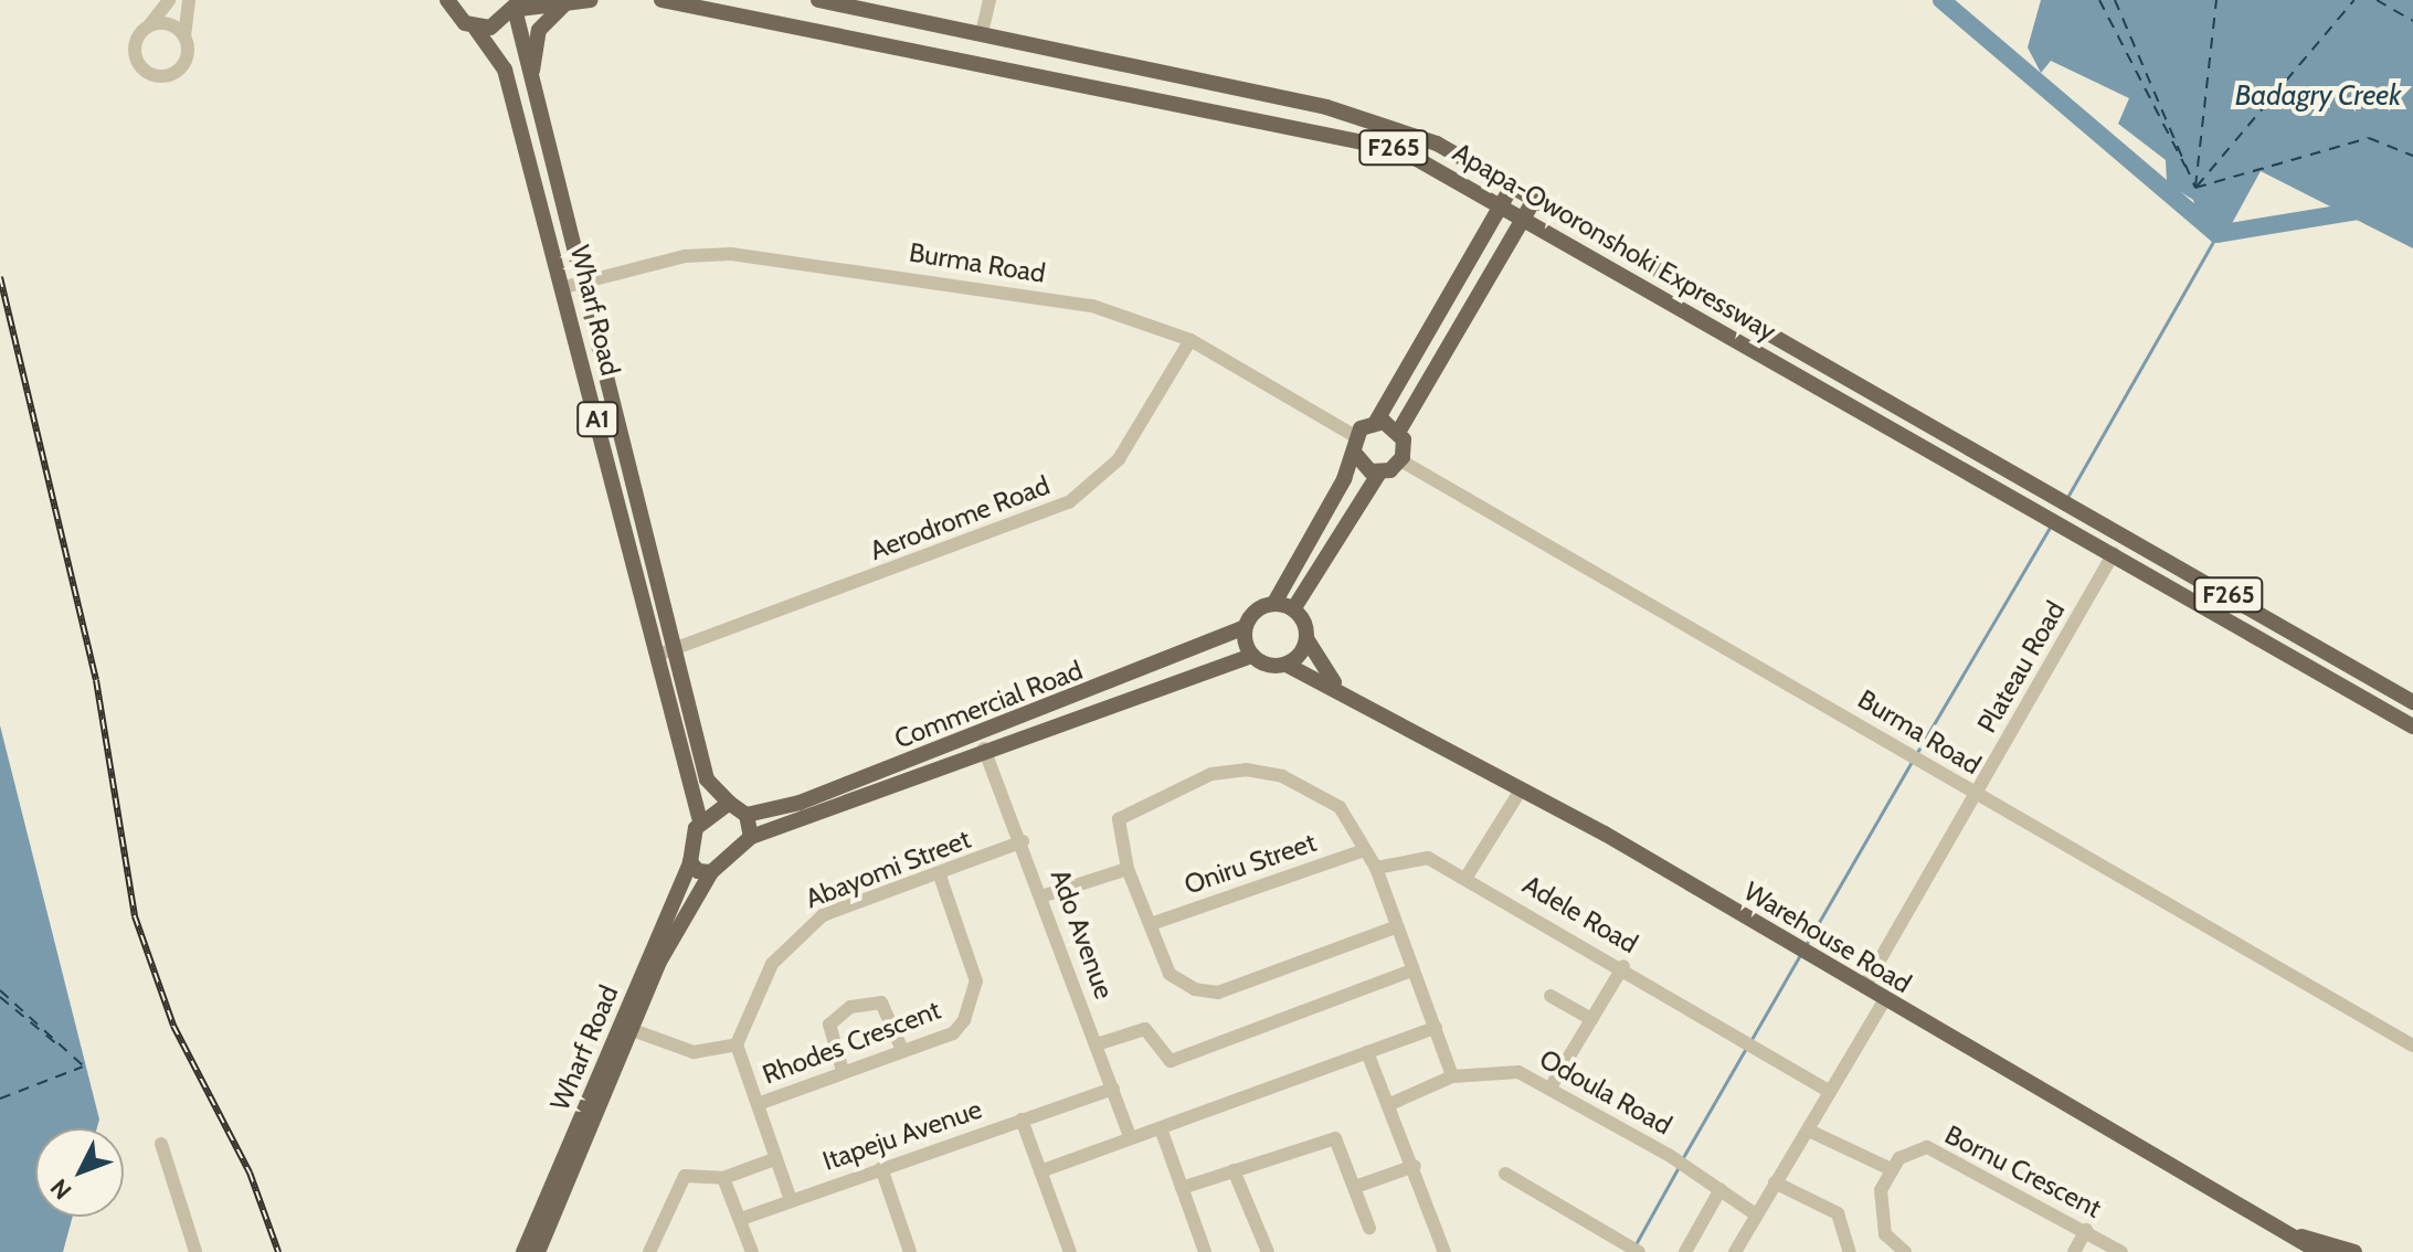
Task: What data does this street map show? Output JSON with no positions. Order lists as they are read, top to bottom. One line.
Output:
{"streets":{"main road":["F265","Apapa-Oworonshoki Expressway","Wharf Road","A1","Commercial Road","Warehouse Road"],"street":["Burma Road","Aerodrome Road","Plateau Road","Oniru Street","Abayomi Street","Adele Road","Ado Avenue","Rhodes Crescent","Odoula Road","Itapeju Avenue","Bornu Crescent"]},"crossings":[["Apapa-Oworonshoki Expressway","Plateau Road"],["Burma Road","Wharf Road"],["Burma Road","Aerodrome Road"],["Burma Road","Plateau Road"],["Wharf Road","Aerodrome Road"],["Wharf Road","Commercial Road"],["Plateau Road","Warehouse Road"],["Commercial Road","Ado Avenue"],["Commercial Road","Warehouse Road"],["Abayomi Street","Ado Avenue"],["Abayomi Street","Rhodes Crescent"],["Ado Avenue","Itapeju Avenue"]],"water":["Badagry Creek"],"north":"bottom left"}
